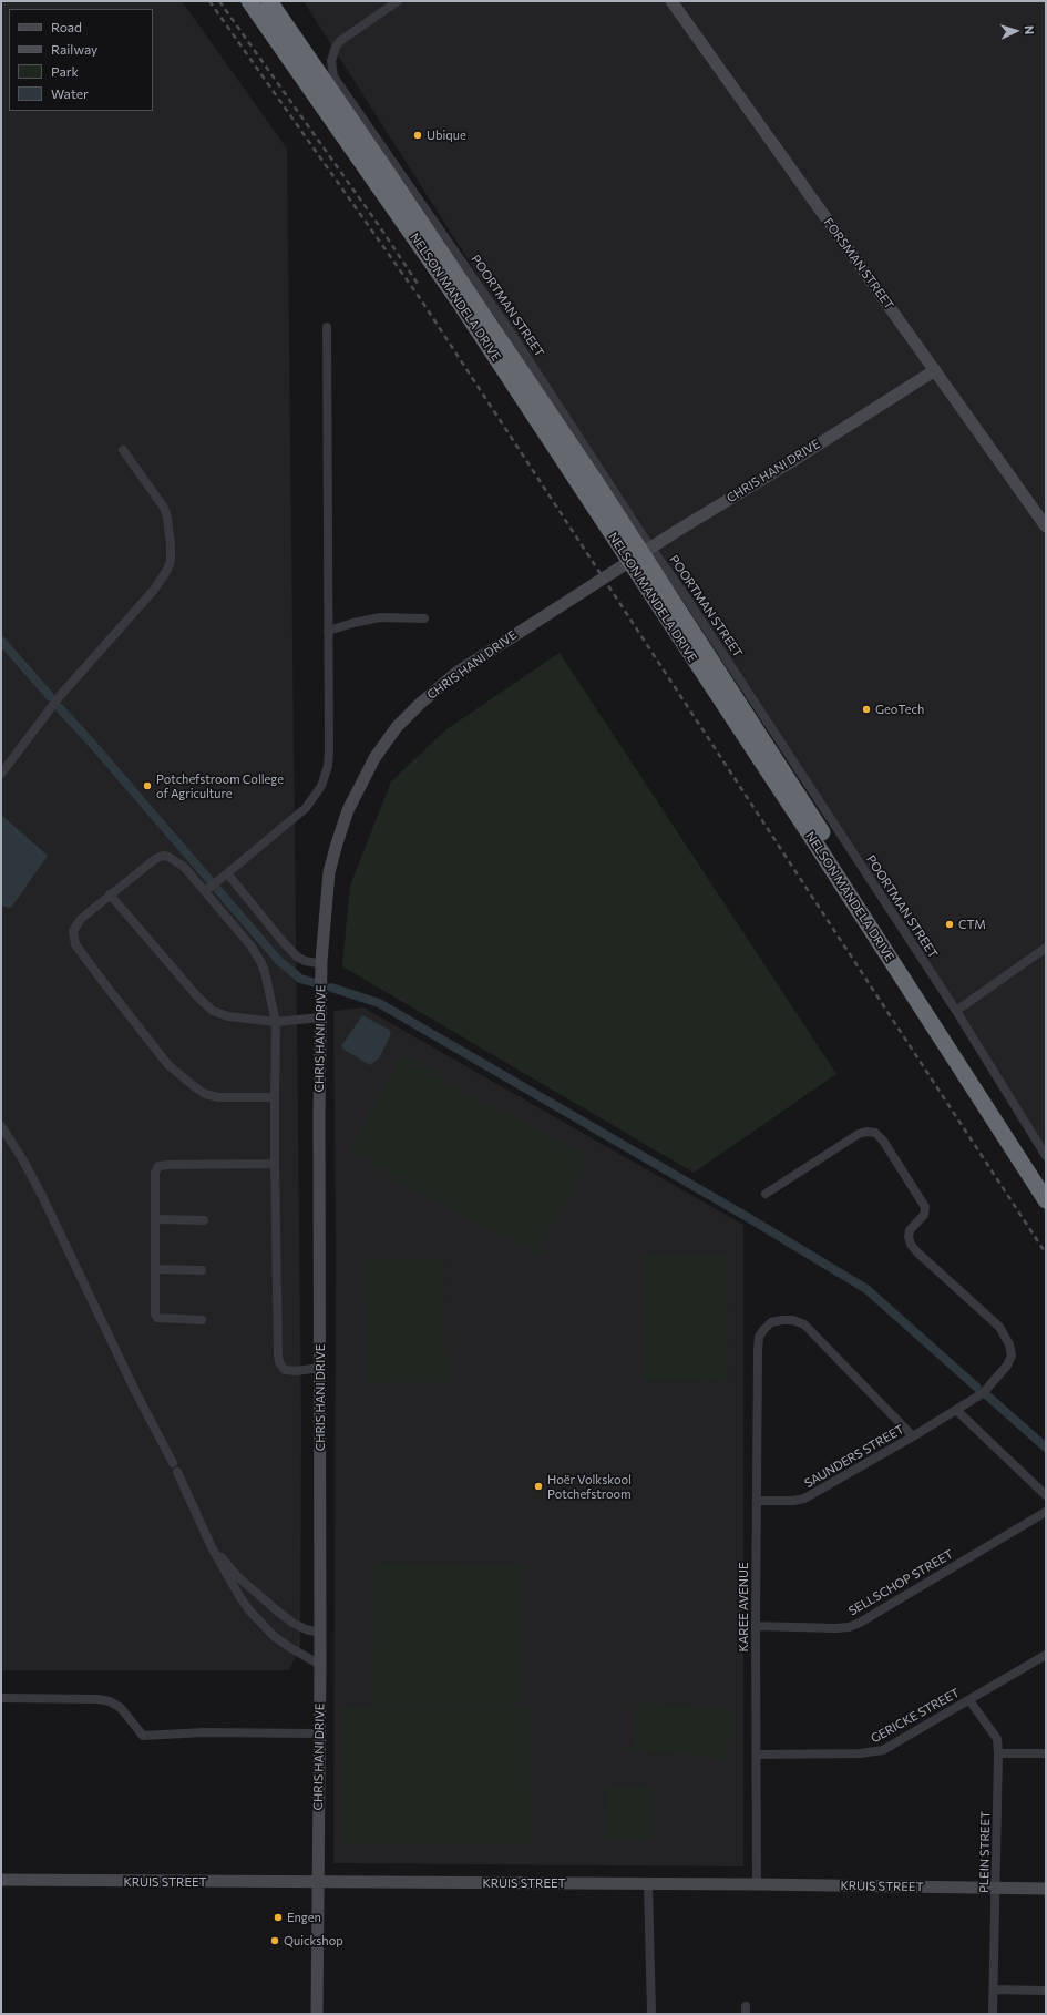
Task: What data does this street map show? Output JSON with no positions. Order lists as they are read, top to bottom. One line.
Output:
{"streets":{"highway":["NELSON MANDELA DRIVE"],"street":["FORSMAN STREET","POORTMAN STREET","CHRIS HANI DRIVE","SAUNDERS STREET","SELLSCHOP STREET","KAREE AVENUE","GERICKE STREET","PLEIN STREET","KRUIS STREET"]},"crossings":[["FORSMAN STREET","CHRIS HANI DRIVE"],["CHRIS HANI DRIVE","KRUIS STREET"],["SAUNDERS STREET","KAREE AVENUE"],["SELLSCHOP STREET","KAREE AVENUE"],["KAREE AVENUE","GERICKE STREET"],["KAREE AVENUE","KRUIS STREET"],["GERICKE STREET","PLEIN STREET"],["PLEIN STREET","KRUIS STREET"]],"places":["Ubique","GeoTech","Potchefstroom College of Agriculture","CTM","Hoër Volkskool Potchefstroom","Engen","Quickshop"],"legend":["Road","Railway","Park","Water"],"north":"right"}
